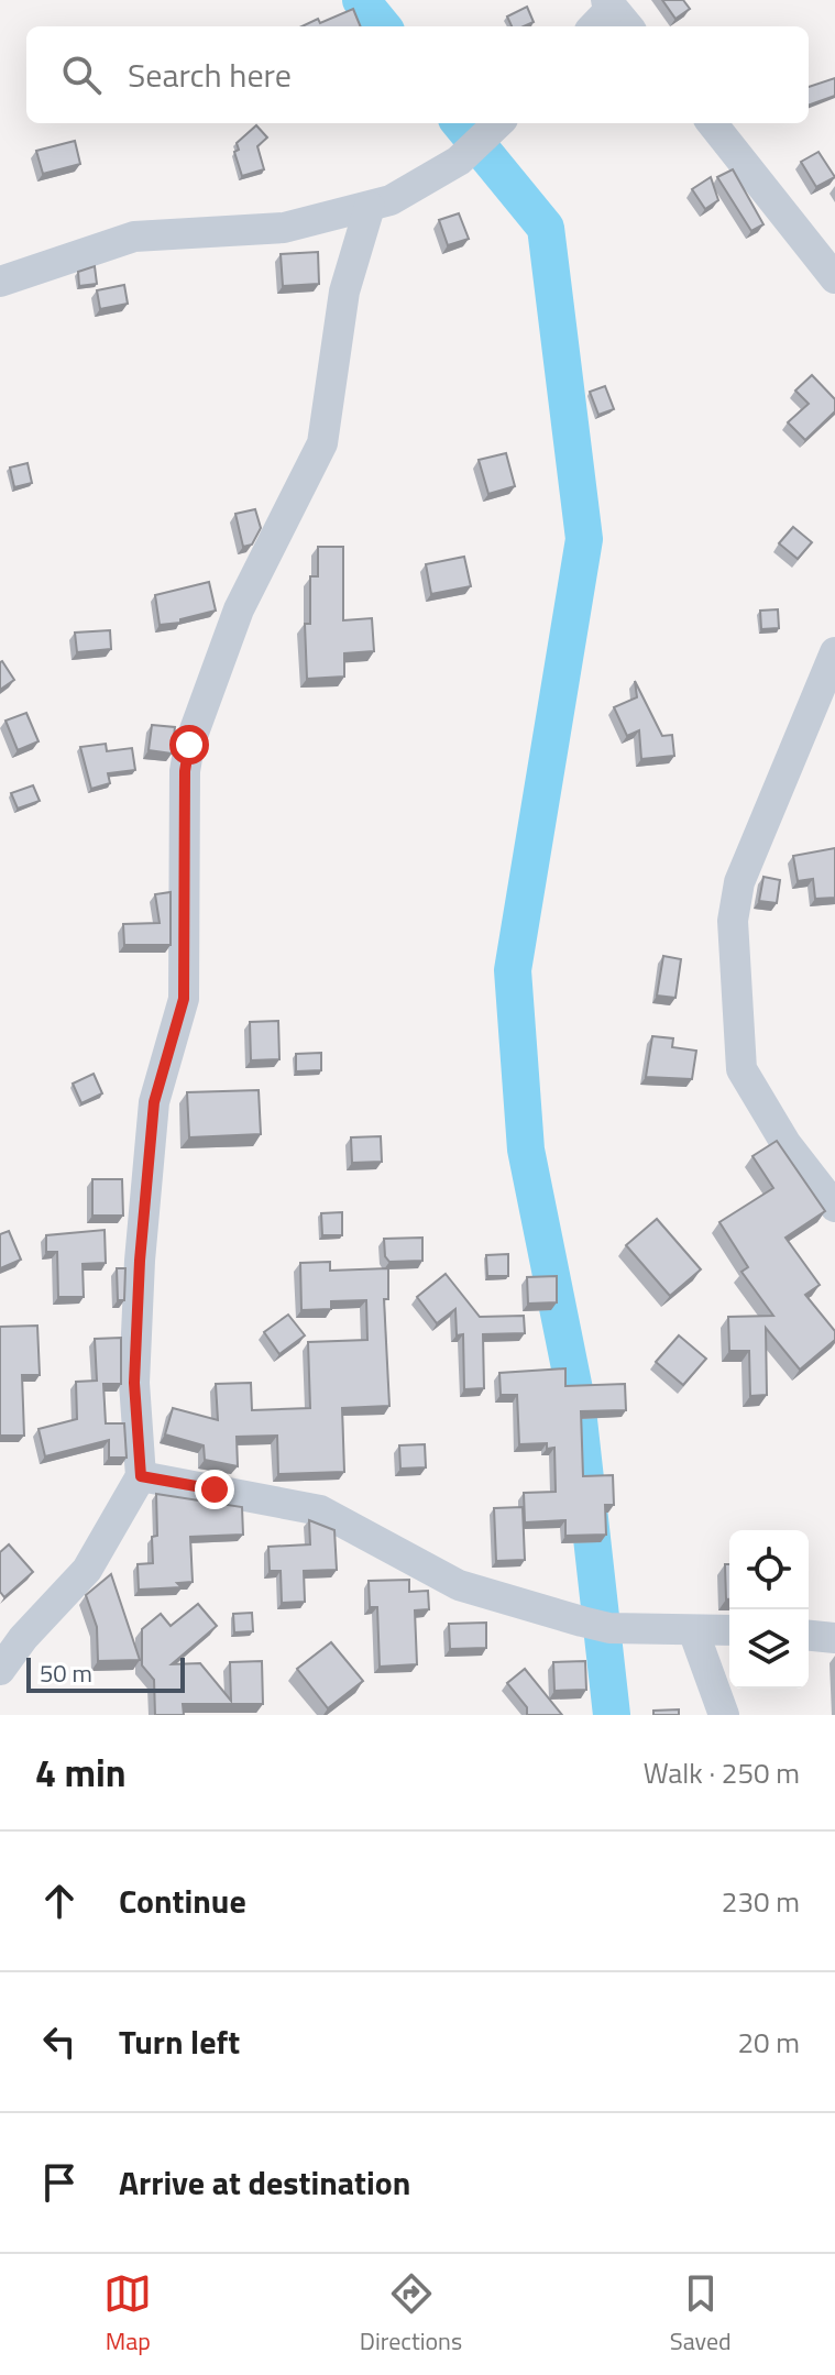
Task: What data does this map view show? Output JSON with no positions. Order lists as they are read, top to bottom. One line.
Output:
{"scale_bar":"50 m","page":{"search":"Search here","scale":"50 m","heading":["4 min","Walk · 250 m"],"list":[["Continue","230 m"],["Turn left","20 m"],"Arrive at destination"],"nav":["Map","Directions","Saved"]}}
